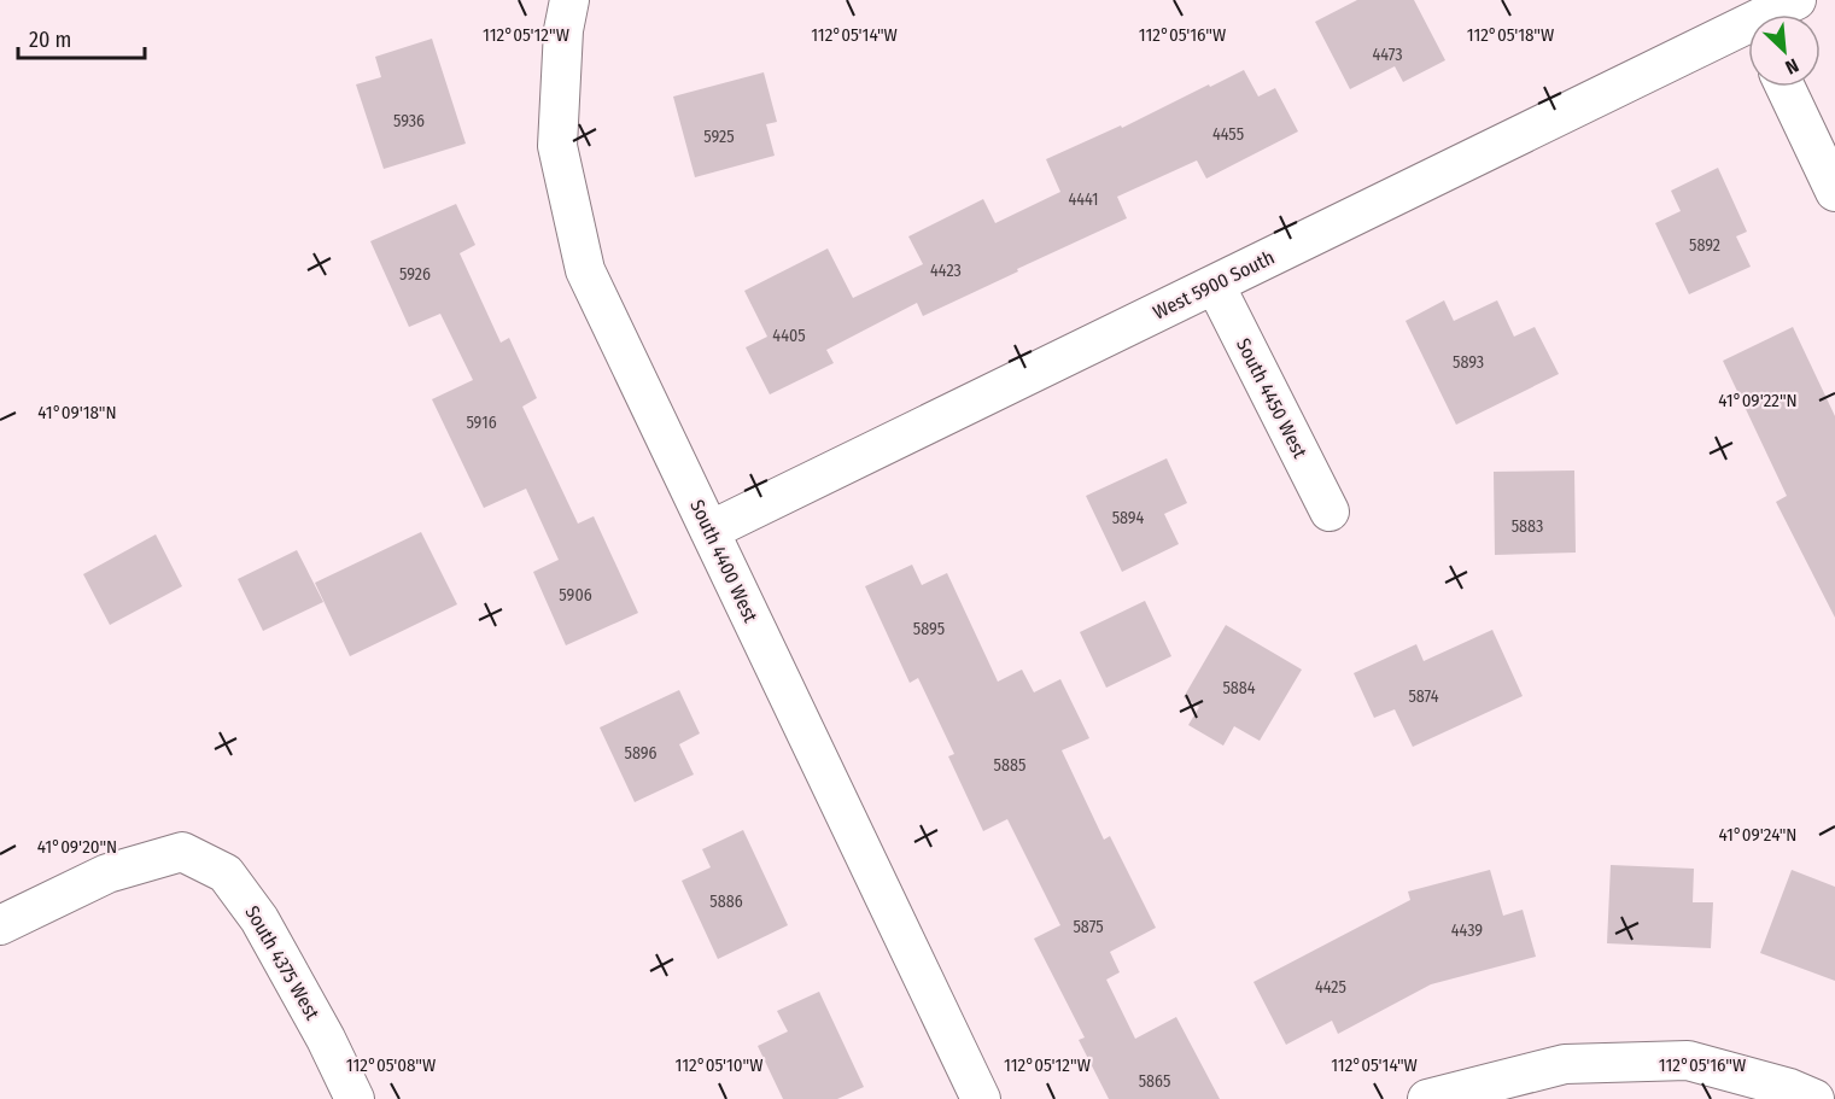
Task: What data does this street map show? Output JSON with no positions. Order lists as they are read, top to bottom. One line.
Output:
{"streets":{"street":["West 5900 South","South 4450 West","South 4400 West","South 4375 West"]},"crossings":[["West 5900 South","South 4450 West"],["West 5900 South","South 4400 West"]],"house_numbers":["4473","5936","4455","5925","4441","5892","4423","5926","4405","5893","5916","5894","5883","5906","5895","5884","5874","5896","5885","5886","5875","4439","4425","5865"],"scale_bar":"20 m","north":"bottom right","coordinates":["112°05'14\"W","112°05'16\"W","112°05'18\"W","112°05'12\"W","41°09'22\"N","41°09'18\"N","41°09'24\"N","41°09'20\"N","112°05'08\"W","112°05'10\"W"]}
